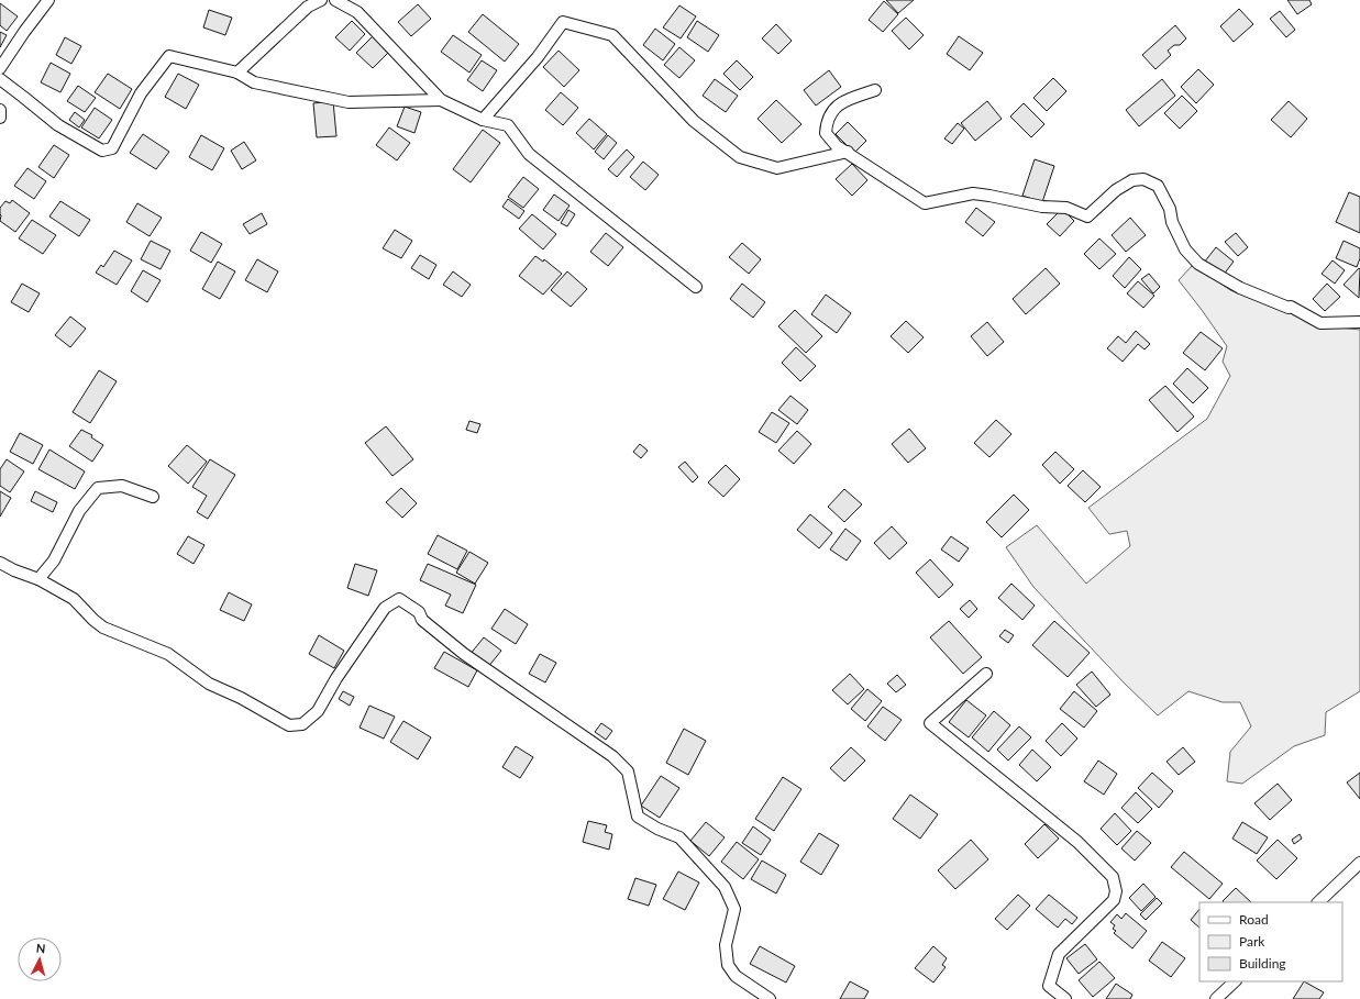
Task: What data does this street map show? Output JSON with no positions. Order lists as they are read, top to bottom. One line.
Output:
{"legend":["Road","Park","Building"],"north":"top"}
